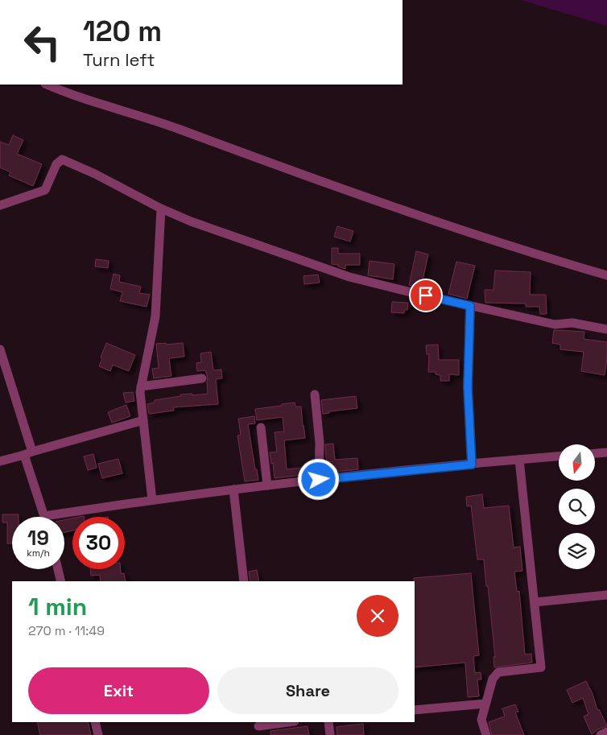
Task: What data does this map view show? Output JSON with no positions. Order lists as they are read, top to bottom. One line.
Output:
{"north":"bottom","page":{"turn":["120 m","Turn left"],"speed":"19 km/h","limit":"30","heading":["1 min","270 m · 11:49"],"buttons":["Exit","Share"]}}
